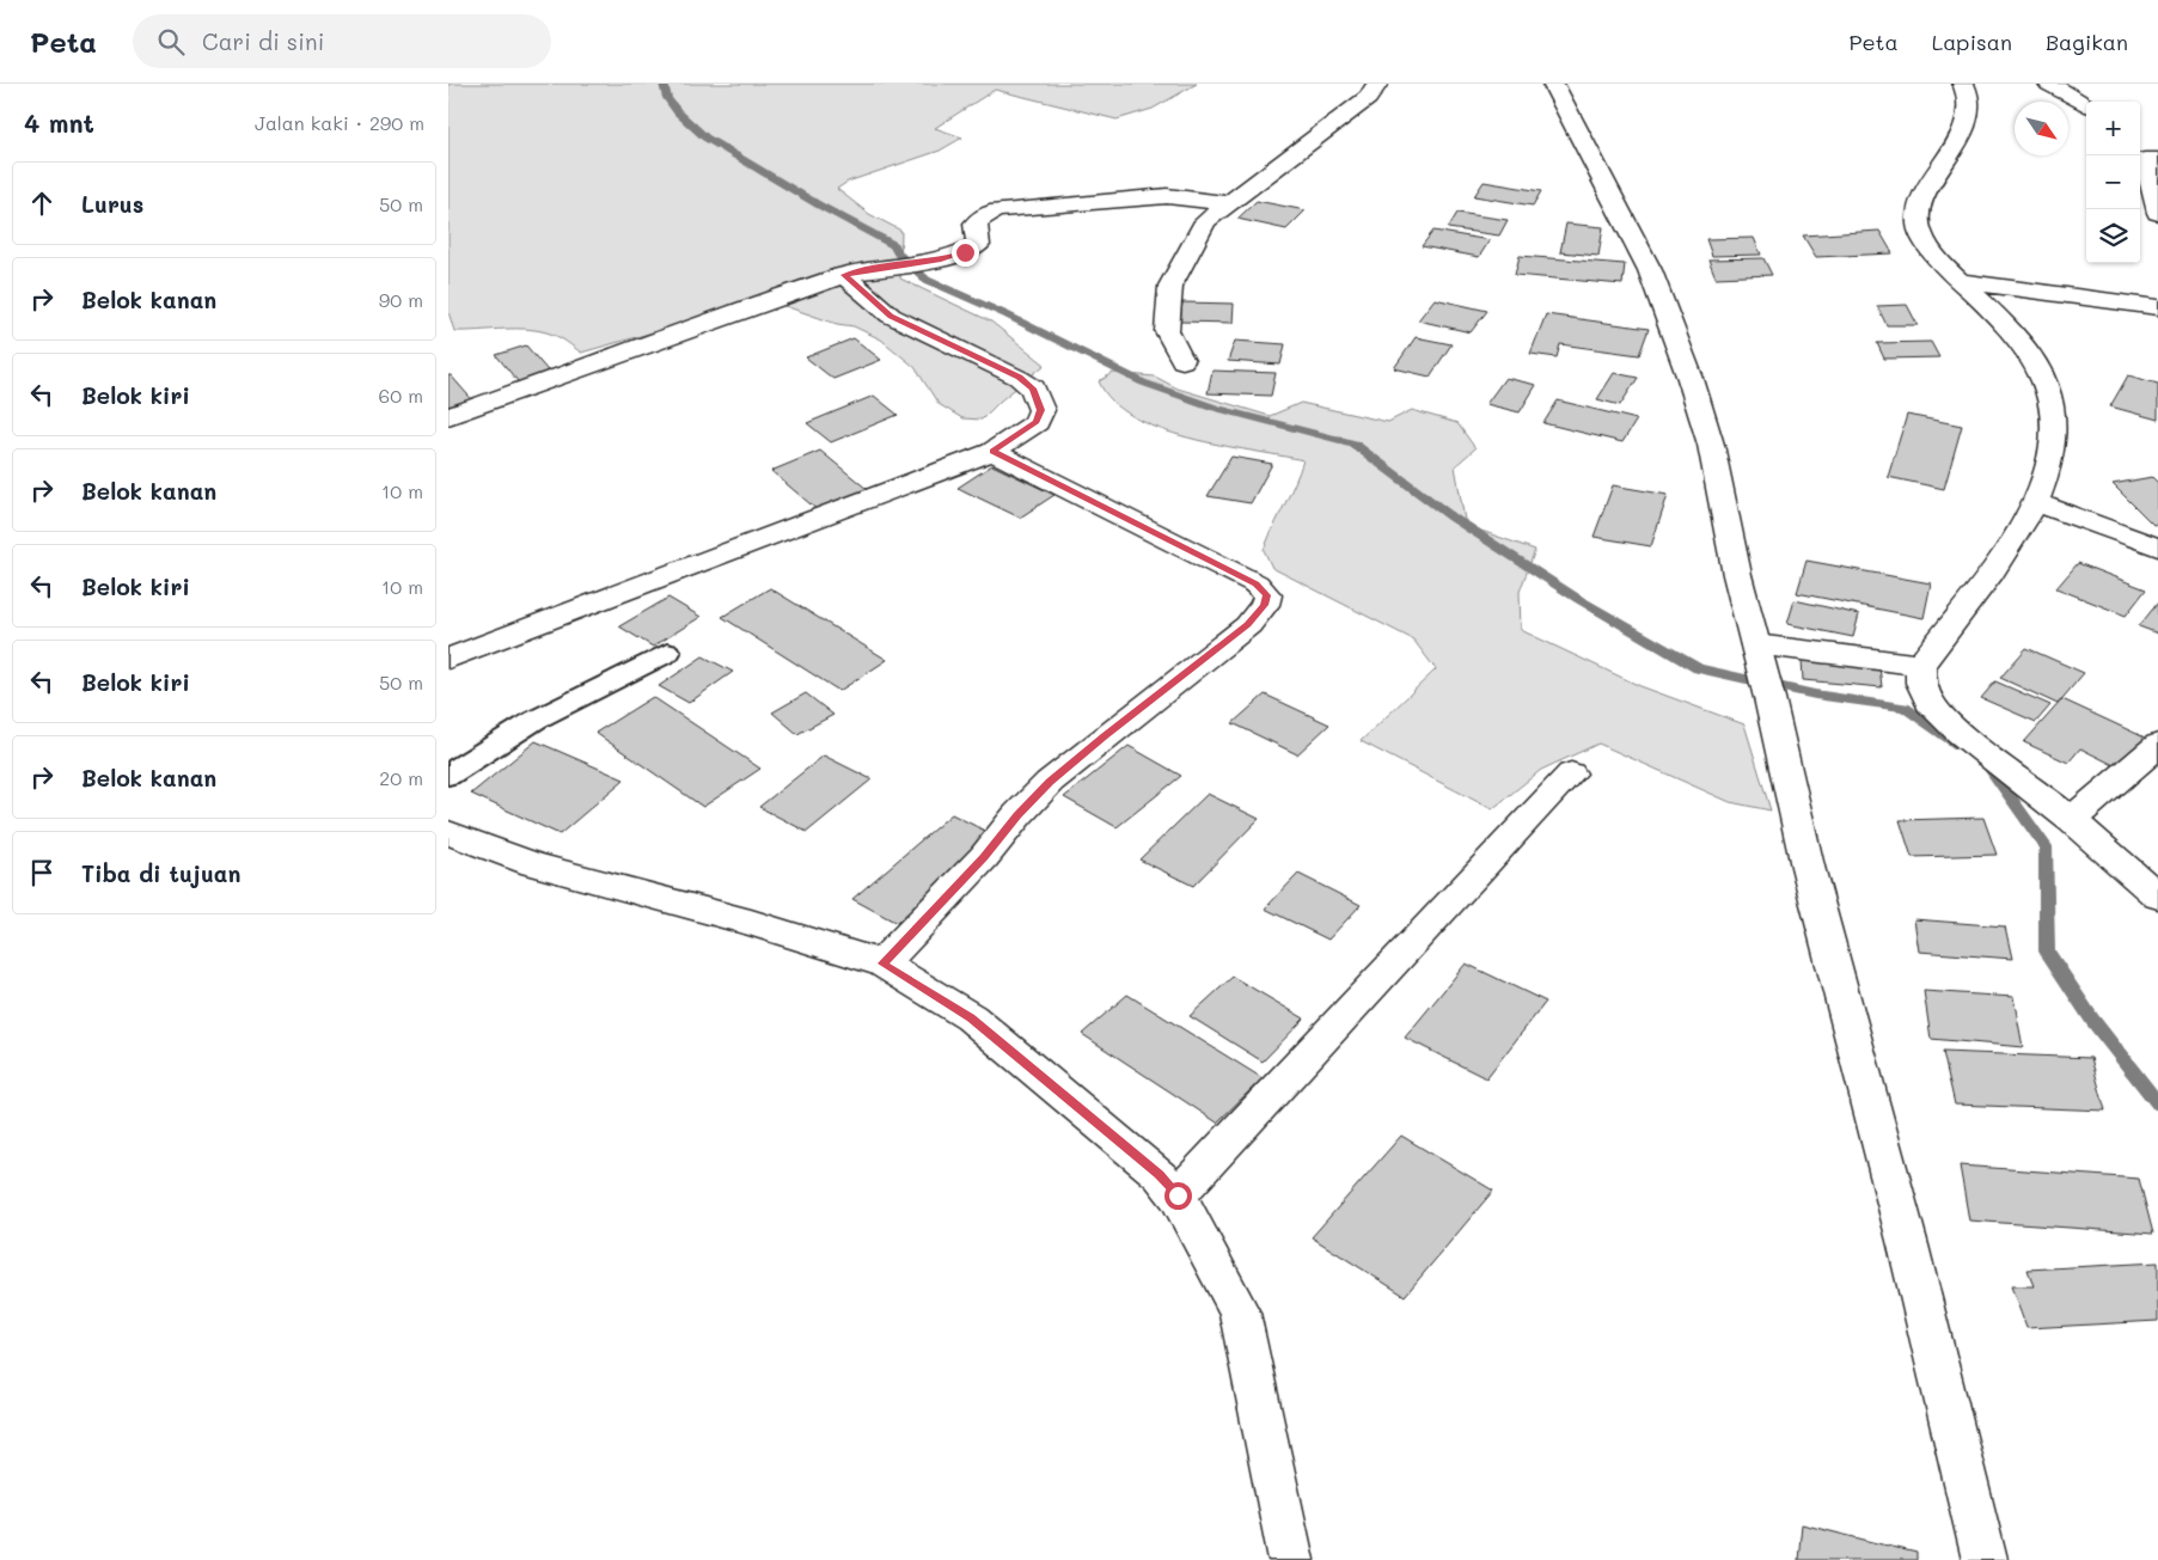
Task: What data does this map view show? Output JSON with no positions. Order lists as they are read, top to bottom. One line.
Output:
{"north":"bottom right","page":{"header":"Peta","search":"Cari di sini","nav":["Peta","Lapisan","Bagikan"],"heading":["4 mnt","Jalan kaki · 290 m"],"map_buttons":["+","−"],"list":[["Lurus","50 m"],["Belok kanan","90 m"],["Belok kiri","60 m"],["Belok kanan","10 m"],["Belok kiri","10 m"],["Belok kiri","50 m"],["Belok kanan","20 m"],"Tiba di tujuan"]}}
